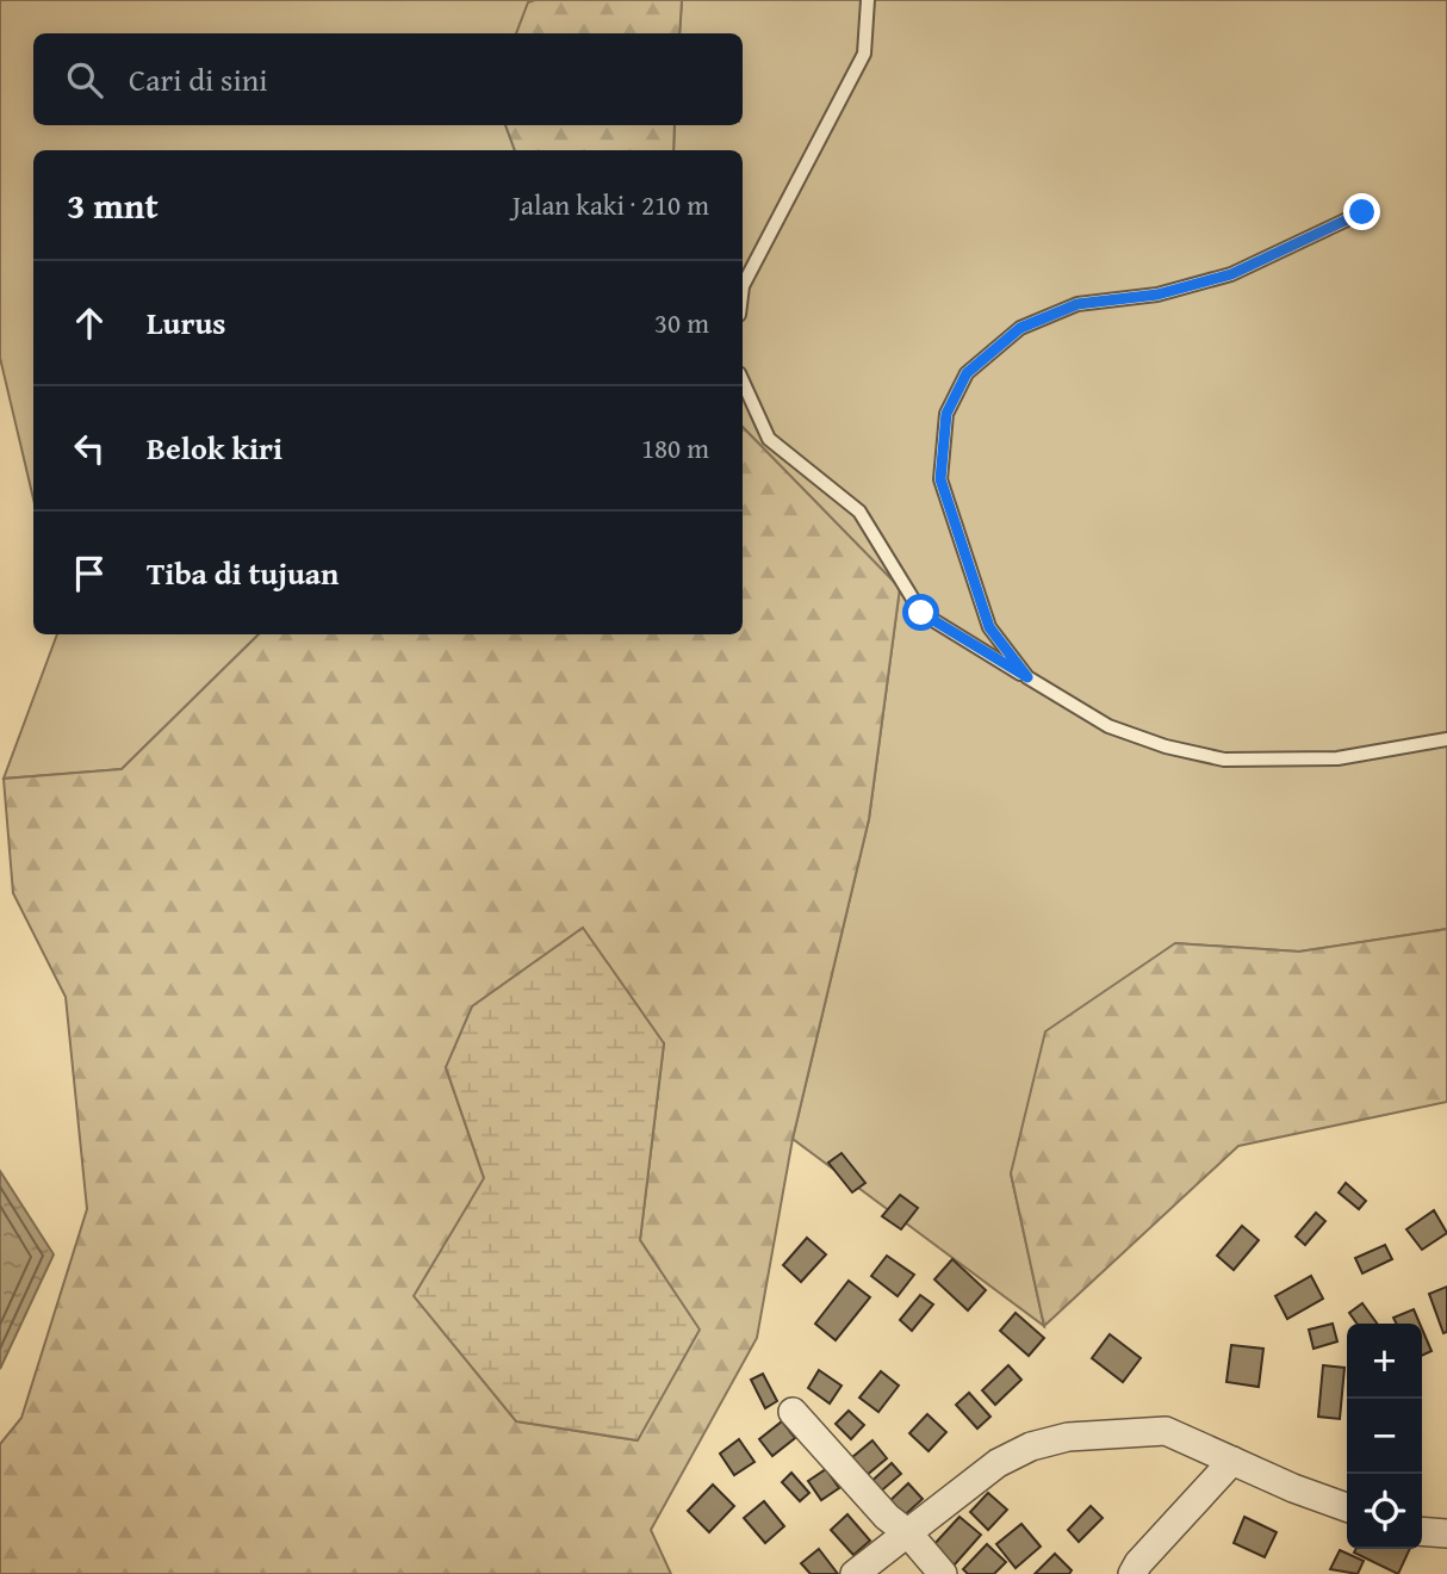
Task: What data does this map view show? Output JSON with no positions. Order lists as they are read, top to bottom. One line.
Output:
{"page":{"search":"Cari di sini","heading":["3 mnt","Jalan kaki · 210 m"],"list":[["Lurus","30 m"],["Belok kiri","180 m"],"Tiba di tujuan"],"map_buttons":["+","−"]}}
